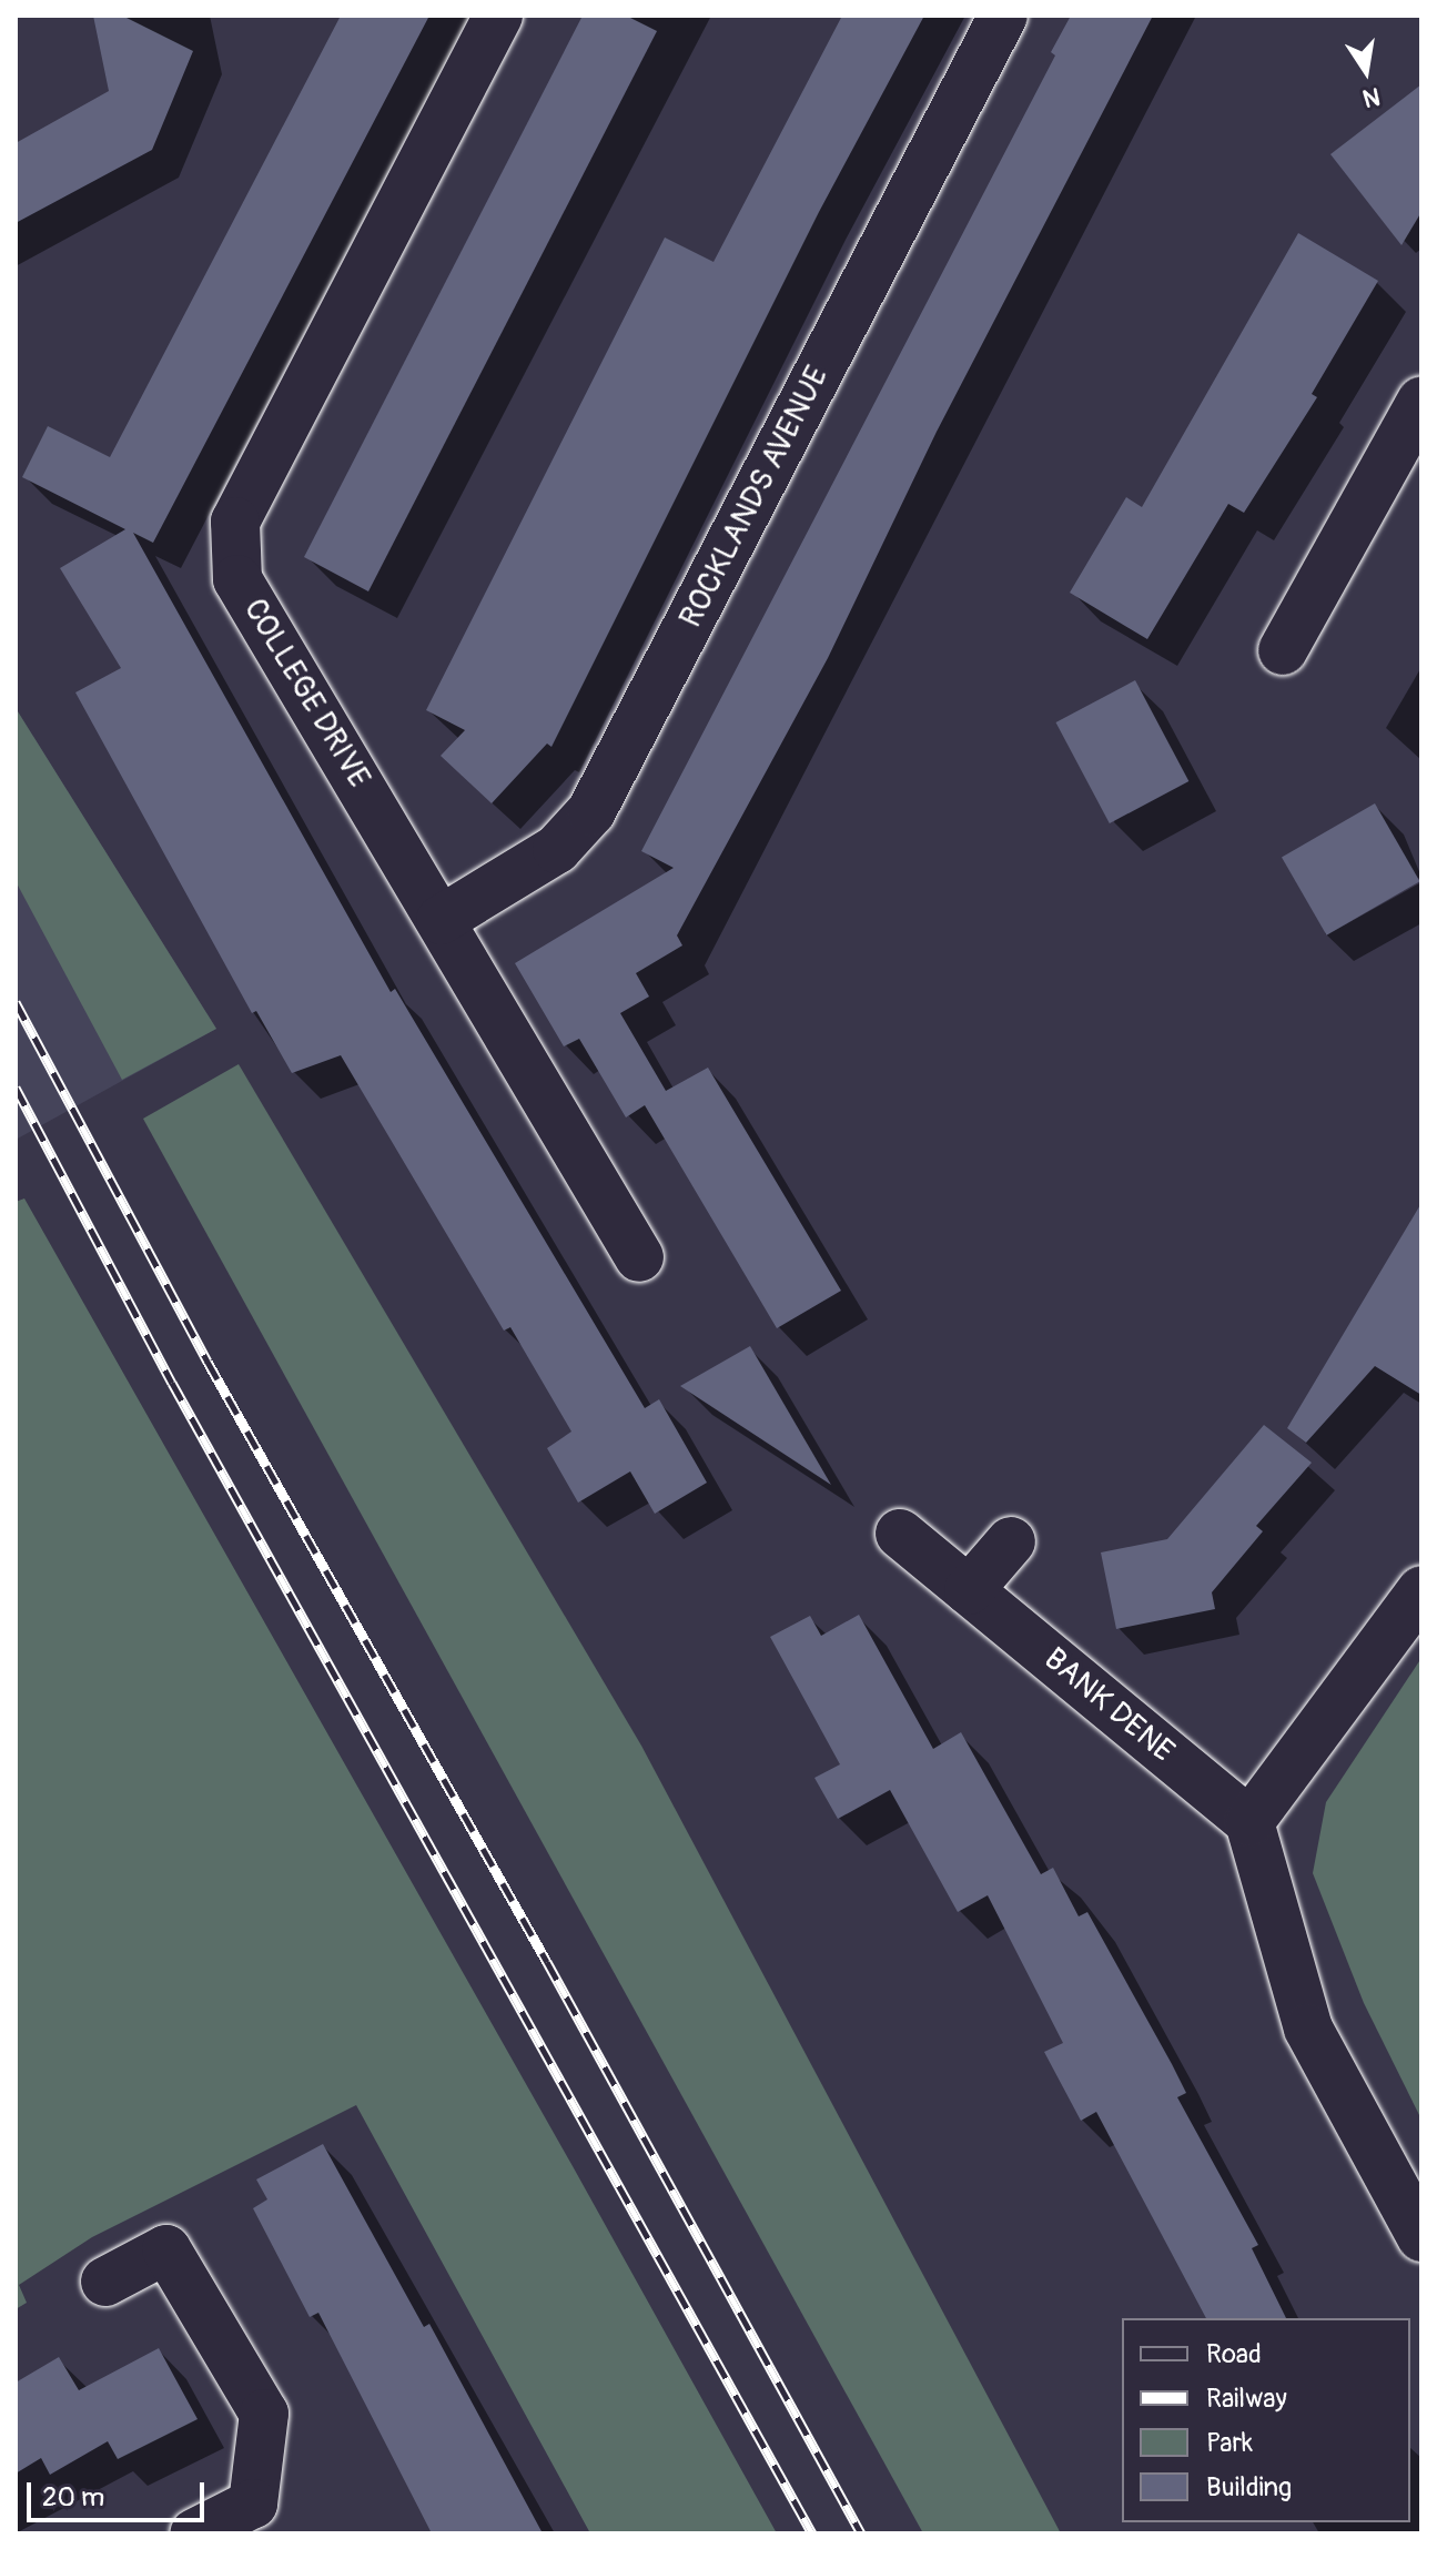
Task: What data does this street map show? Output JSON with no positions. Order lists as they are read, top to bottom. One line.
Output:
{"streets":{"street":["ROCKLANDS AVENUE","COLLEGE DRIVE","BANK DENE"]},"crossings":[["ROCKLANDS AVENUE","COLLEGE DRIVE"]],"legend":["Road","Railway","Park","Building"],"scale_bar":"20 m","north":"bottom"}
